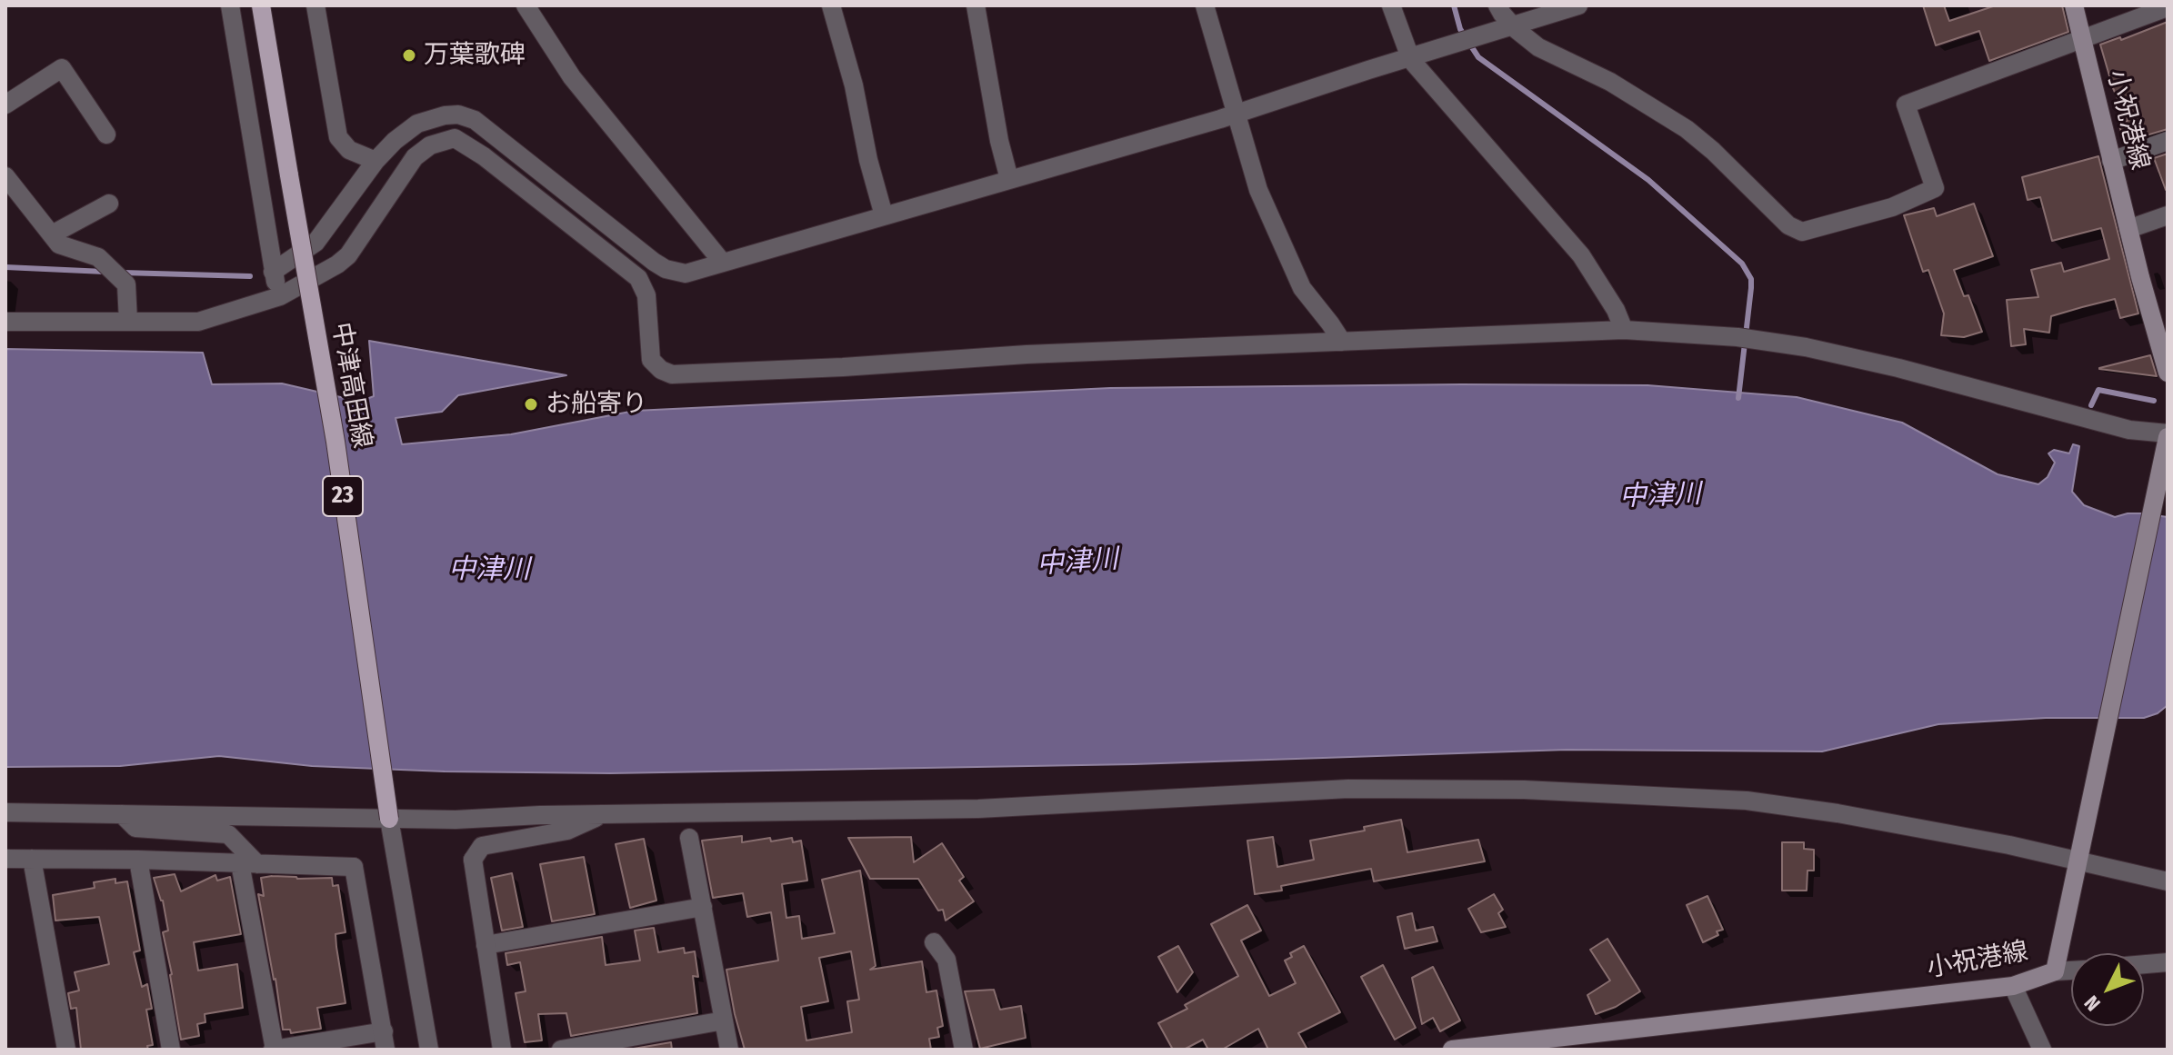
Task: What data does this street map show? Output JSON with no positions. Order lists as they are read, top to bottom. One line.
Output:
{"streets":{"main road":["小祝港線","中津高田線","23"]},"water":["中津川"],"places":["万葉歌碑","お船寄り"],"north":"bottom left"}
